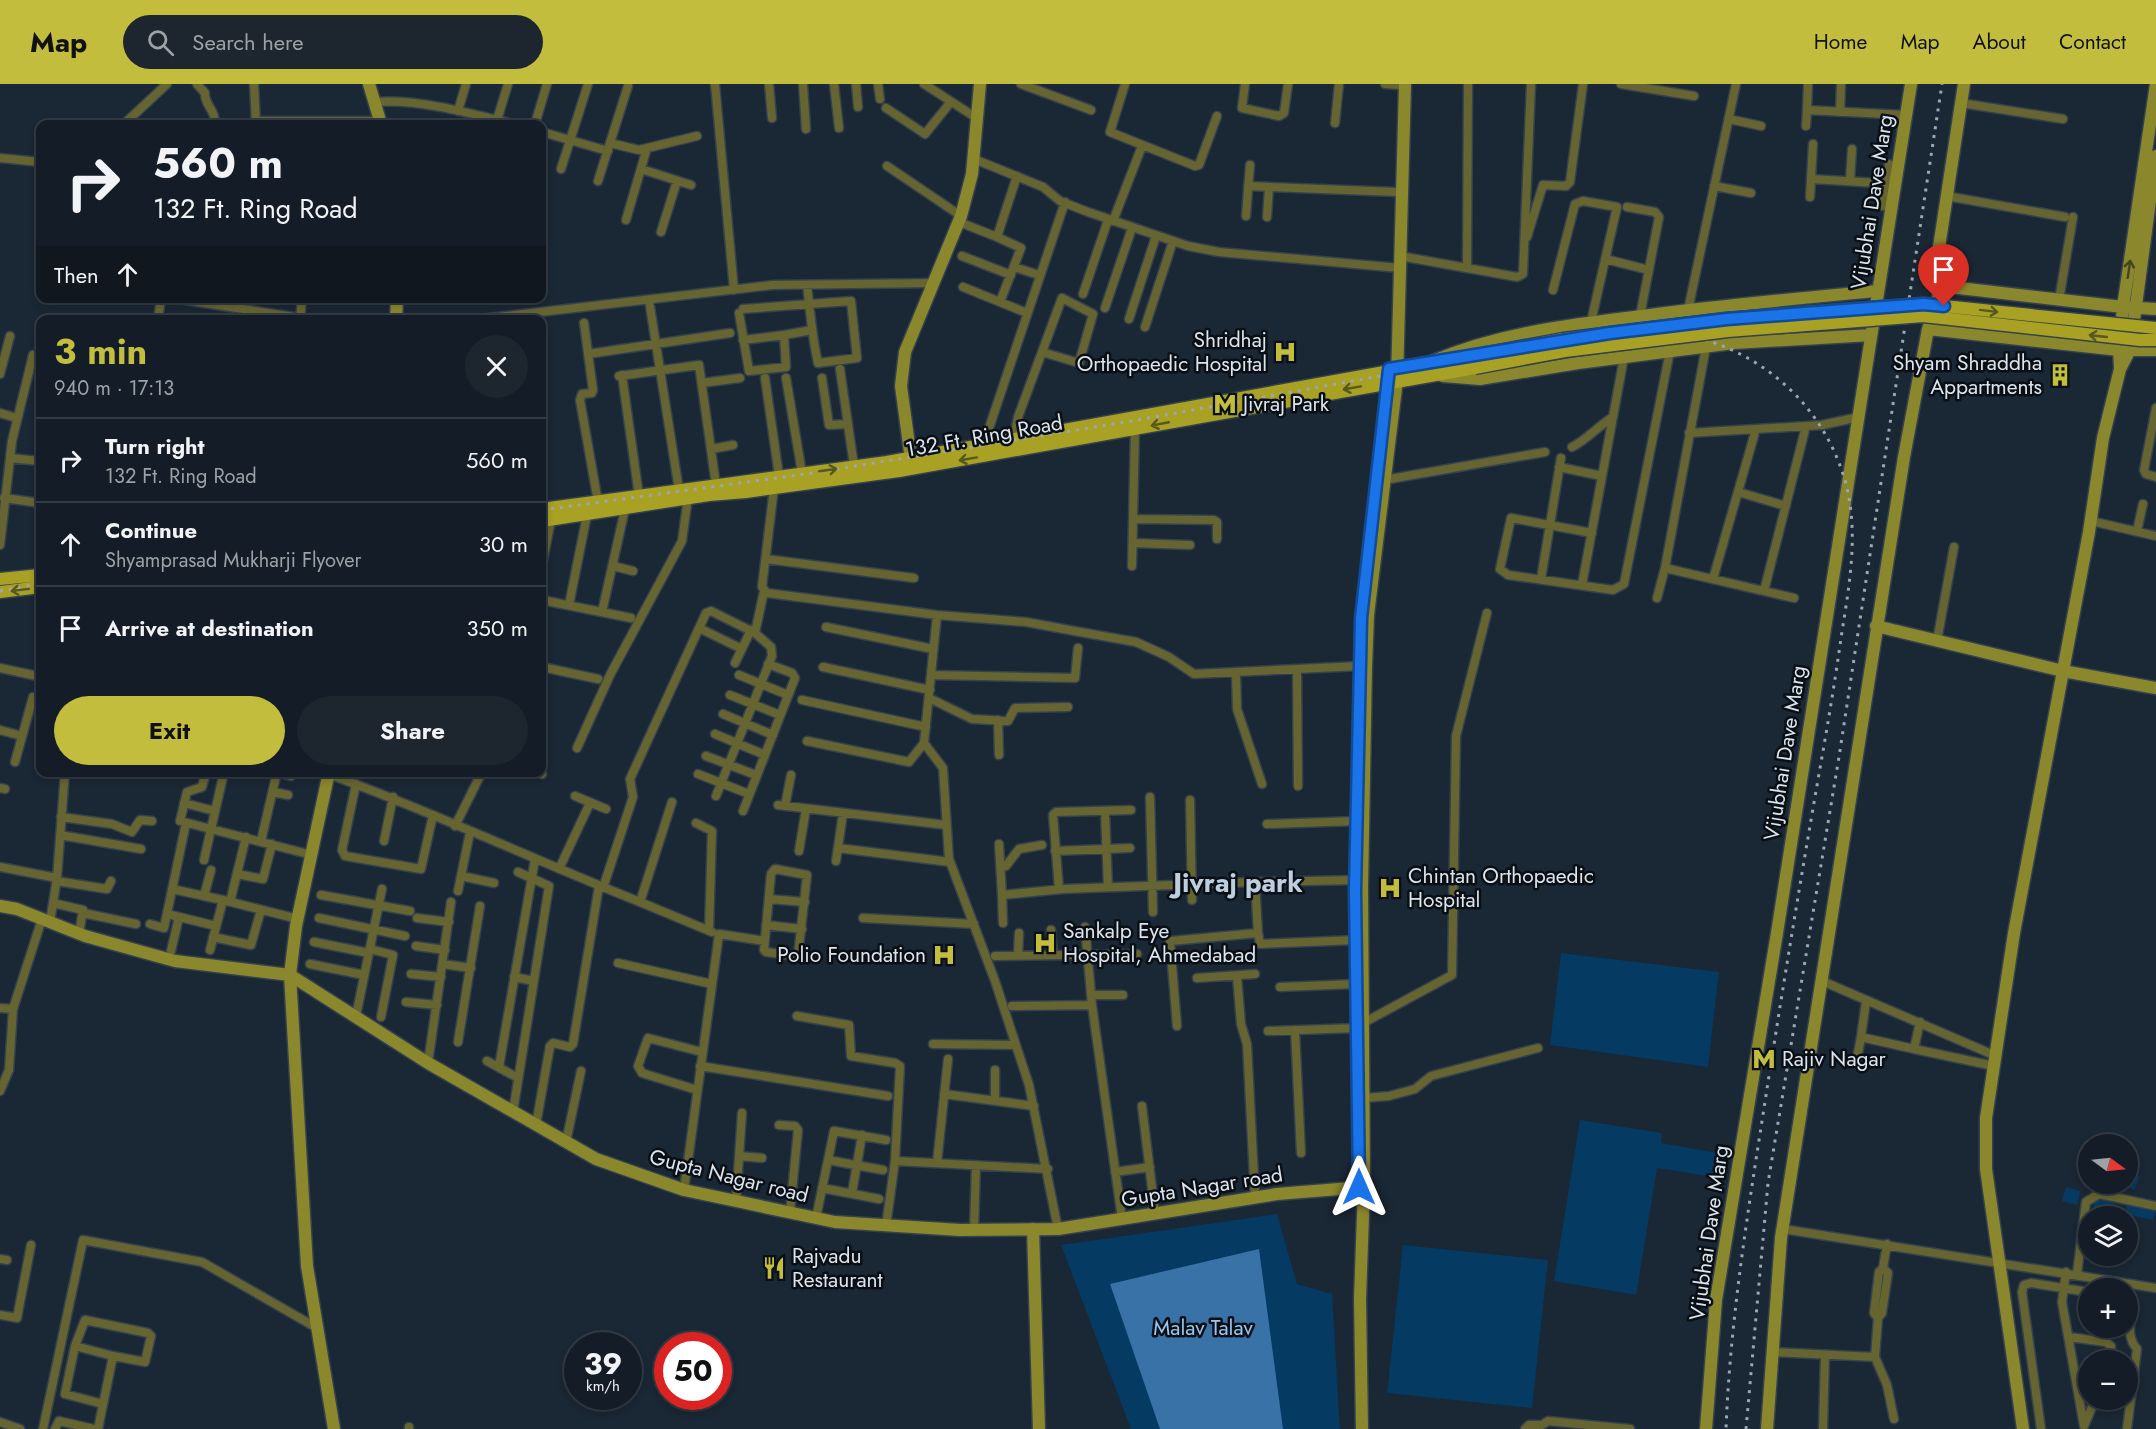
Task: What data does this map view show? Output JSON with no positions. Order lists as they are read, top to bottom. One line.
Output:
{"streets":{"main road":["132 Ft. Ring Road"],"street":["Vijubhai Dave Marg","Gupta Nagar road"]},"districts":["Jivraj park"],"parks":["Malav Talav"],"places":{"hospital":["Shridhaj Orthopaedic Hospital","Chintan Orthopaedic Hospital","Sankalp Eye Hospital, Ahmedabad","Polio Foundation"],"building":["Shyam Shraddha Appartments"],"metro station":["Jivraj Park","Rajiv Nagar"],"restaurant":["Rajvadu Restaurant"]},"north":"right","page":{"header":"Map","search":"Search here","nav":["Home","Map","About","Contact"],"turn":["560 m","132 Ft. Ring Road"],"then":"Then","heading":["3 min","940 m · 17:13"],"list":[{"name":"Turn right","note":"132 Ft. Ring Road","value":"560 m"},{"name":"Continue","note":"Shyamprasad Mukharji Flyover","value":"30 m"},{"name":"Arrive at destination","value":"350 m"}],"buttons":["Exit","Share"],"map_buttons":["+","−"],"speed":"39 km/h","limit":"50"}}
